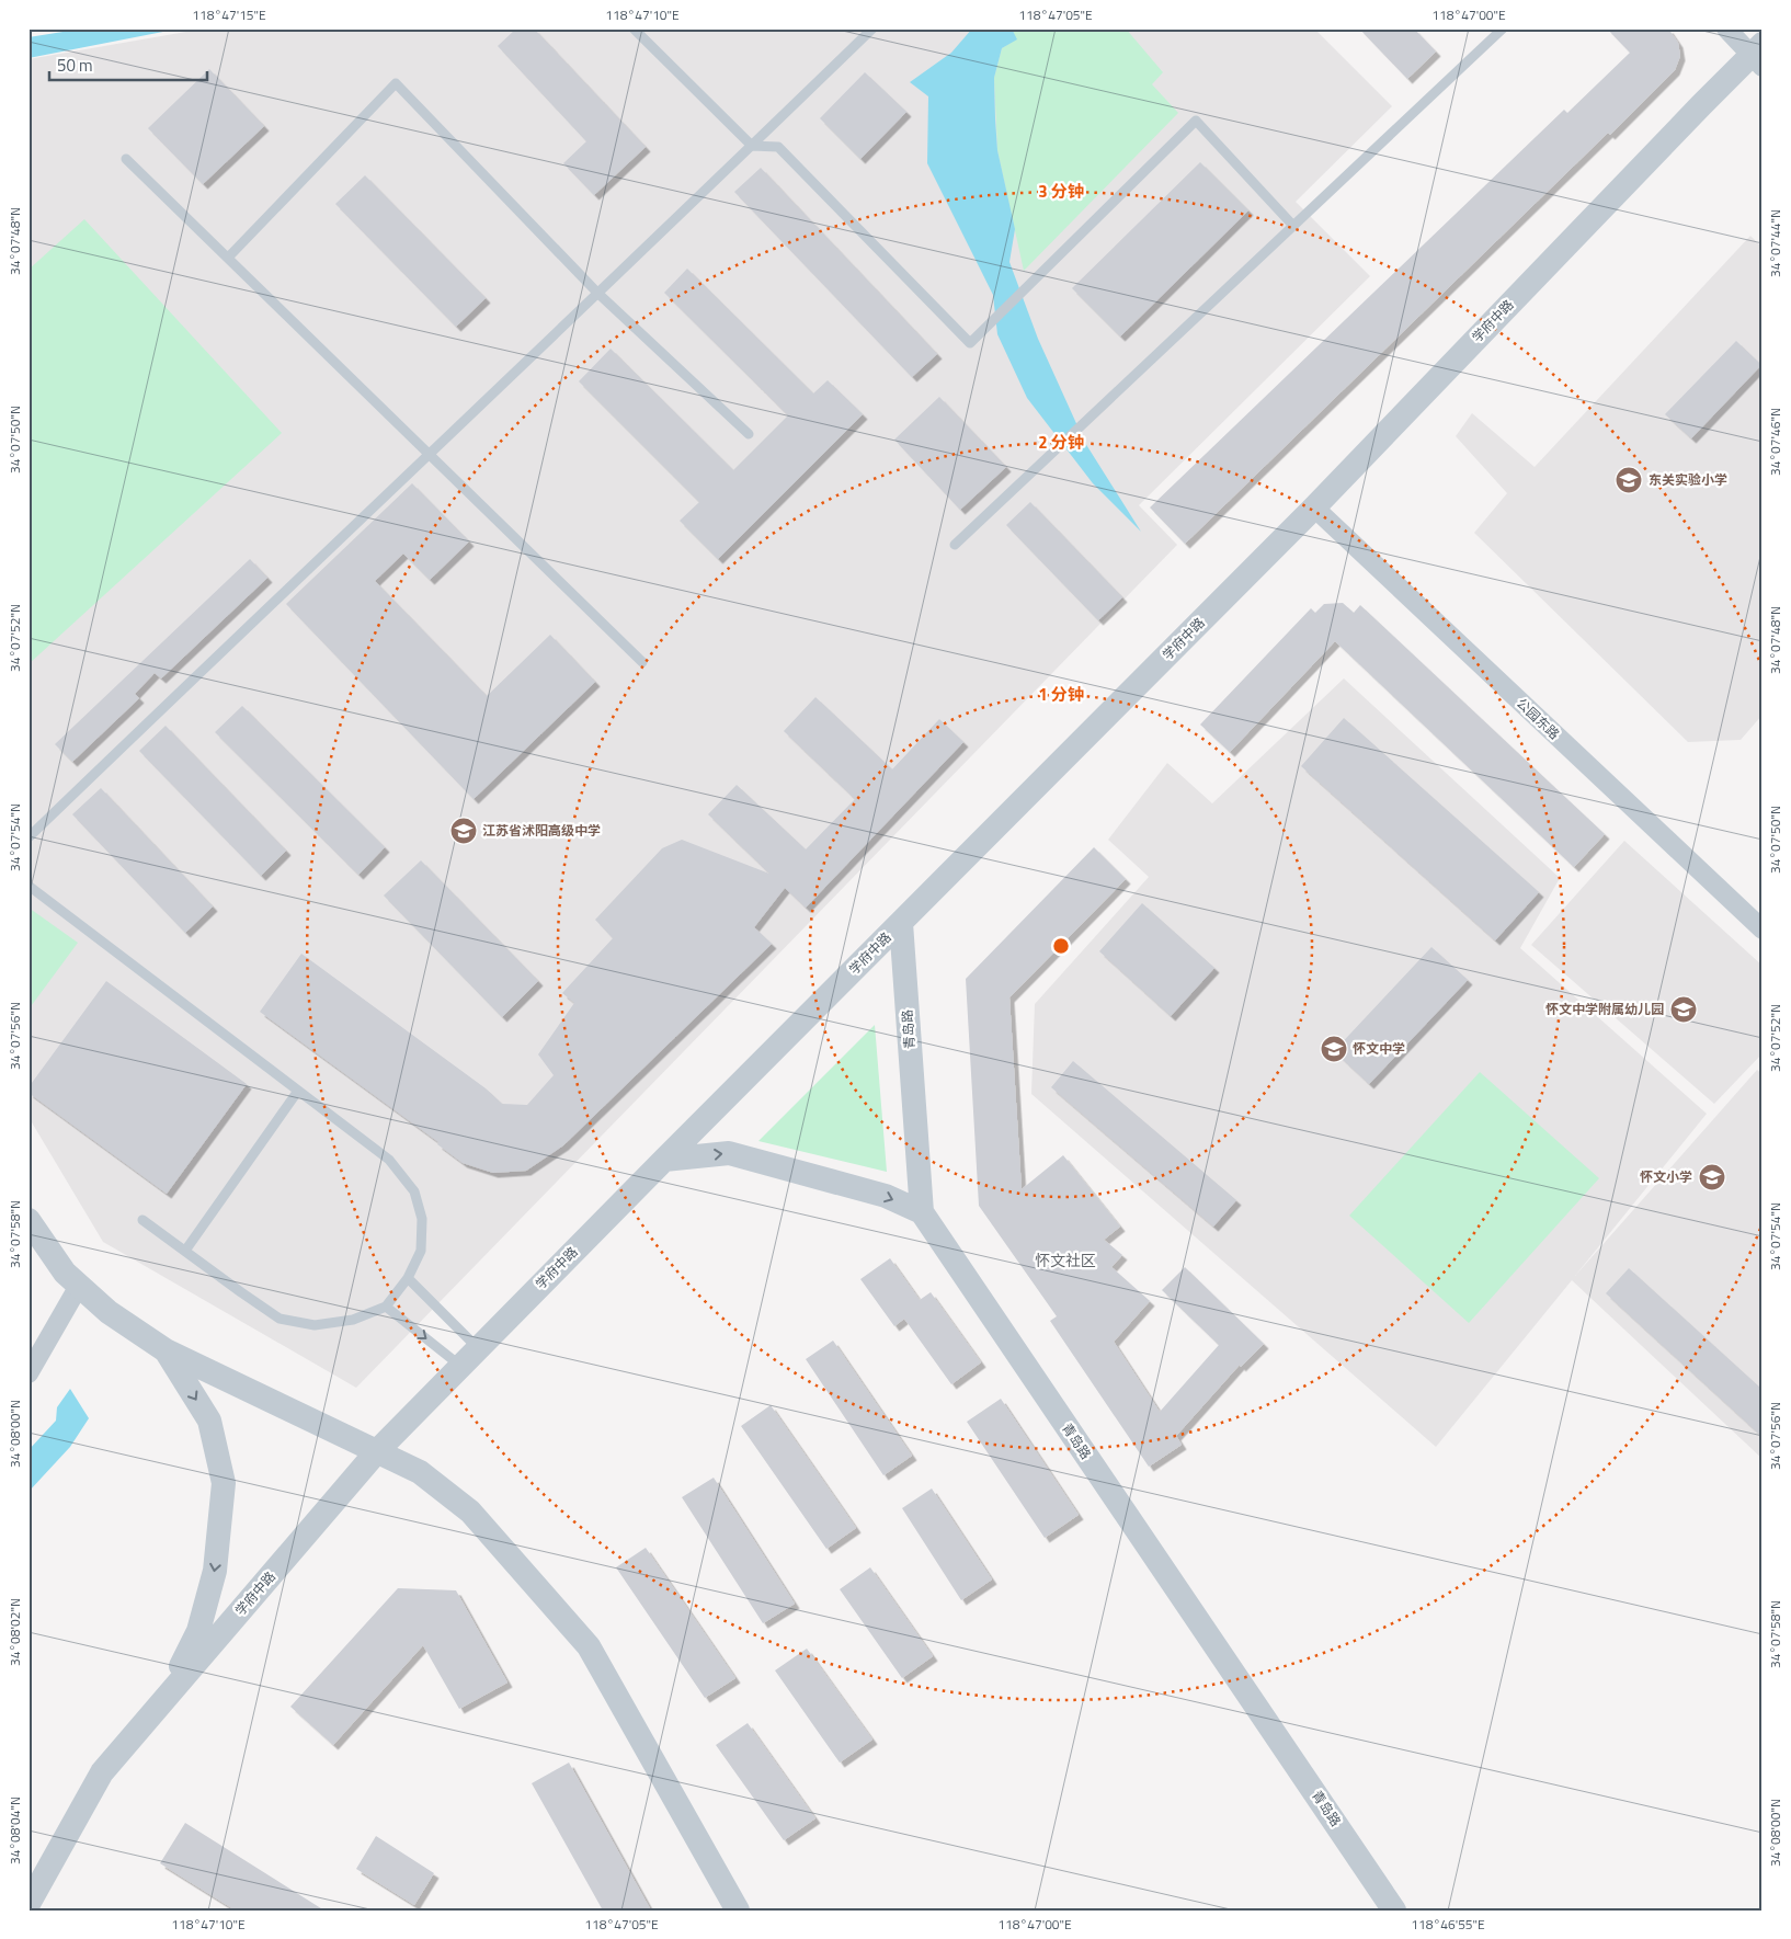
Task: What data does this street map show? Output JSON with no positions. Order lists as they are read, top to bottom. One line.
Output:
{"streets":{"street":["学府中路","公园东路","青岛路"]},"crossings":[["学府中路","公园东路"],["学府中路","青岛路"]],"districts":["怀文社区"],"places":{"school or university":["东关实验小学","江苏省沭阳高级中学","怀文中学附属幼儿园","怀文中学","怀文小学"]},"scale_bar":"50 m","coordinates":["118°47'15\"E","118°47'10\"E","118°47'05\"E","118°47'00\"E","34°07'48\"N","34°07'44\"N","34°07'50\"N","34°07'46\"N","34°07'52\"N","34°07'54\"N","34°07'56\"N","34°07'58\"N","34°08'00\"N","34°08'02\"N","34°08'04\"N","118°46'55\"E"],"rings":["3 分钟","2 分钟","1 分钟"]}
